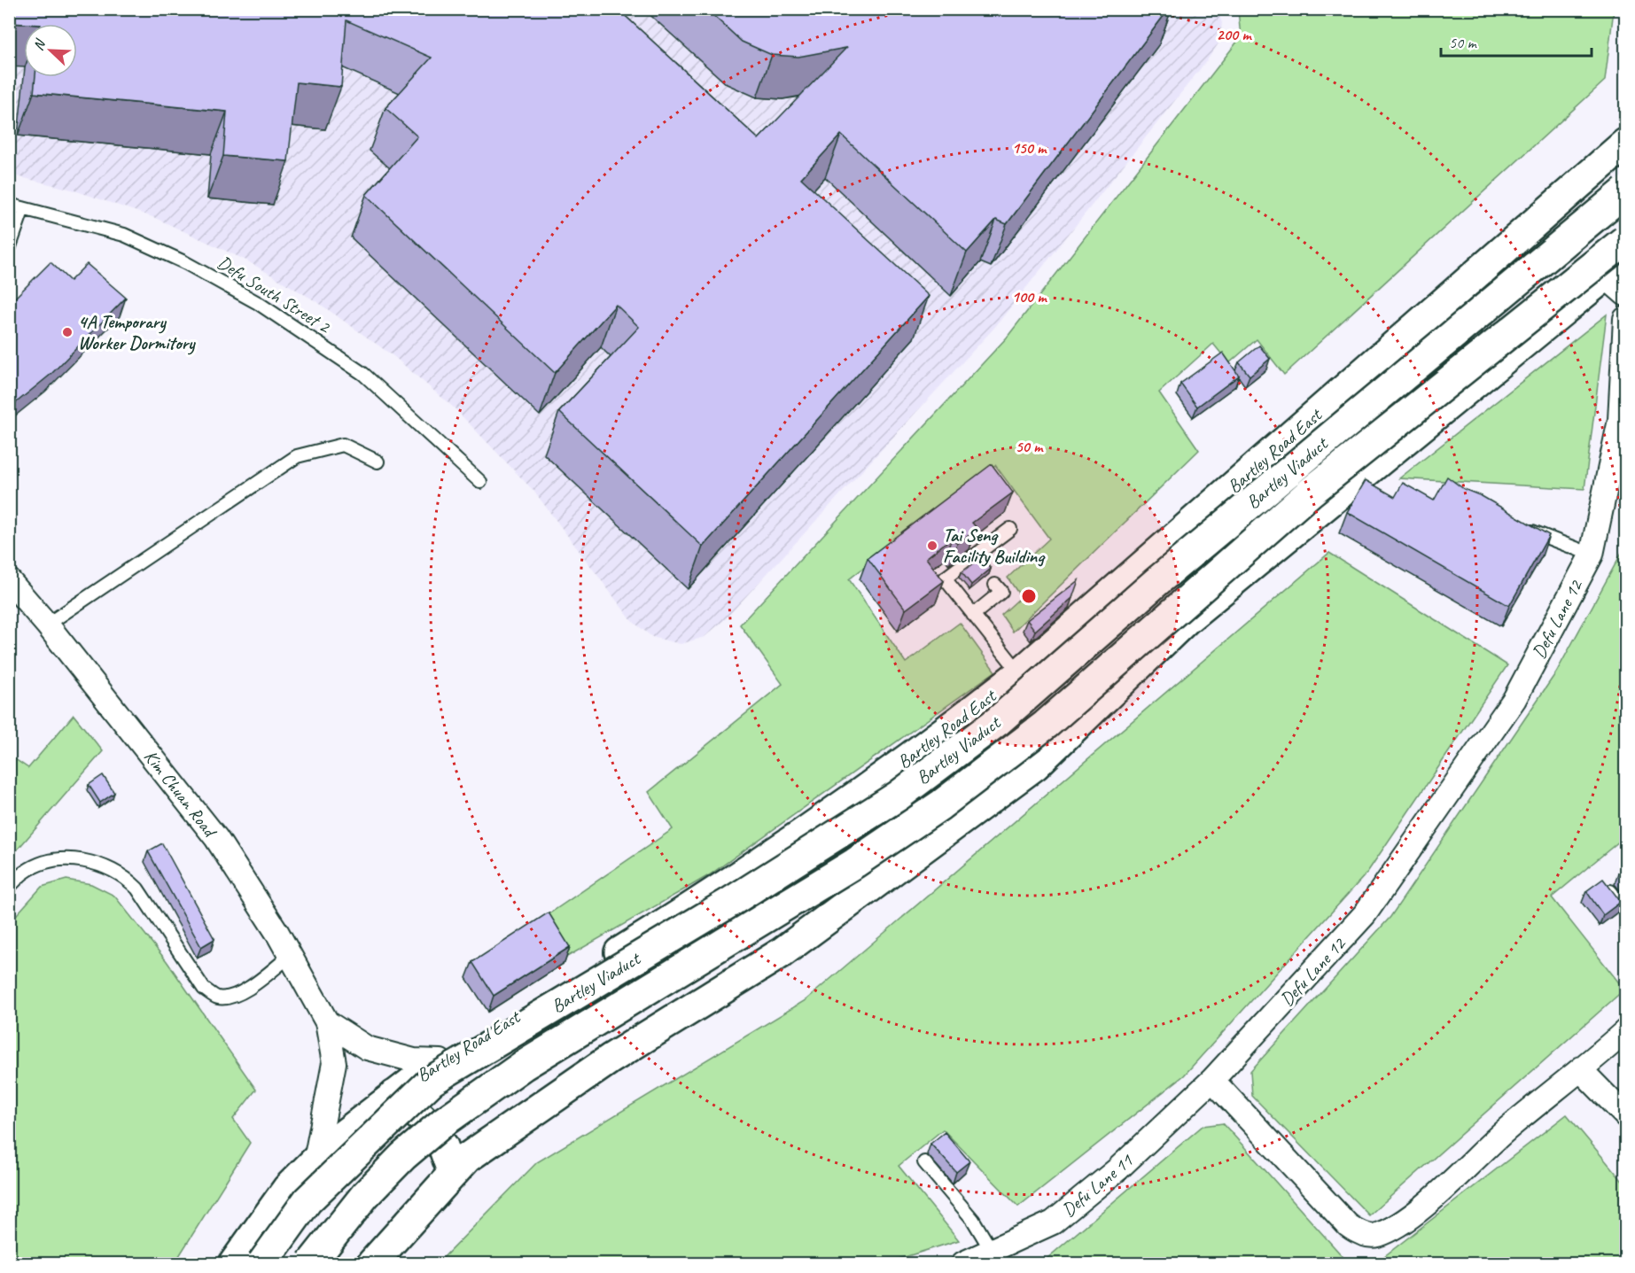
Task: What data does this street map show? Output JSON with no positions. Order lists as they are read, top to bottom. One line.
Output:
{"streets":{"main road":["Bartley Road East","Bartley Viaduct"],"street":["Defu Lane 12","Kim Chuan Road","Defu Lane 11"],"lane":["Defu South Street 2"]},"crossings":[["Defu Lane 12","Defu Lane 11"]],"places":["4A Temporary Worker Dormitory","Tai Seng Facility Building"],"scale_bar":"50 m","north":"top left","rings":["200 m","150 m","100 m","50 m"]}
